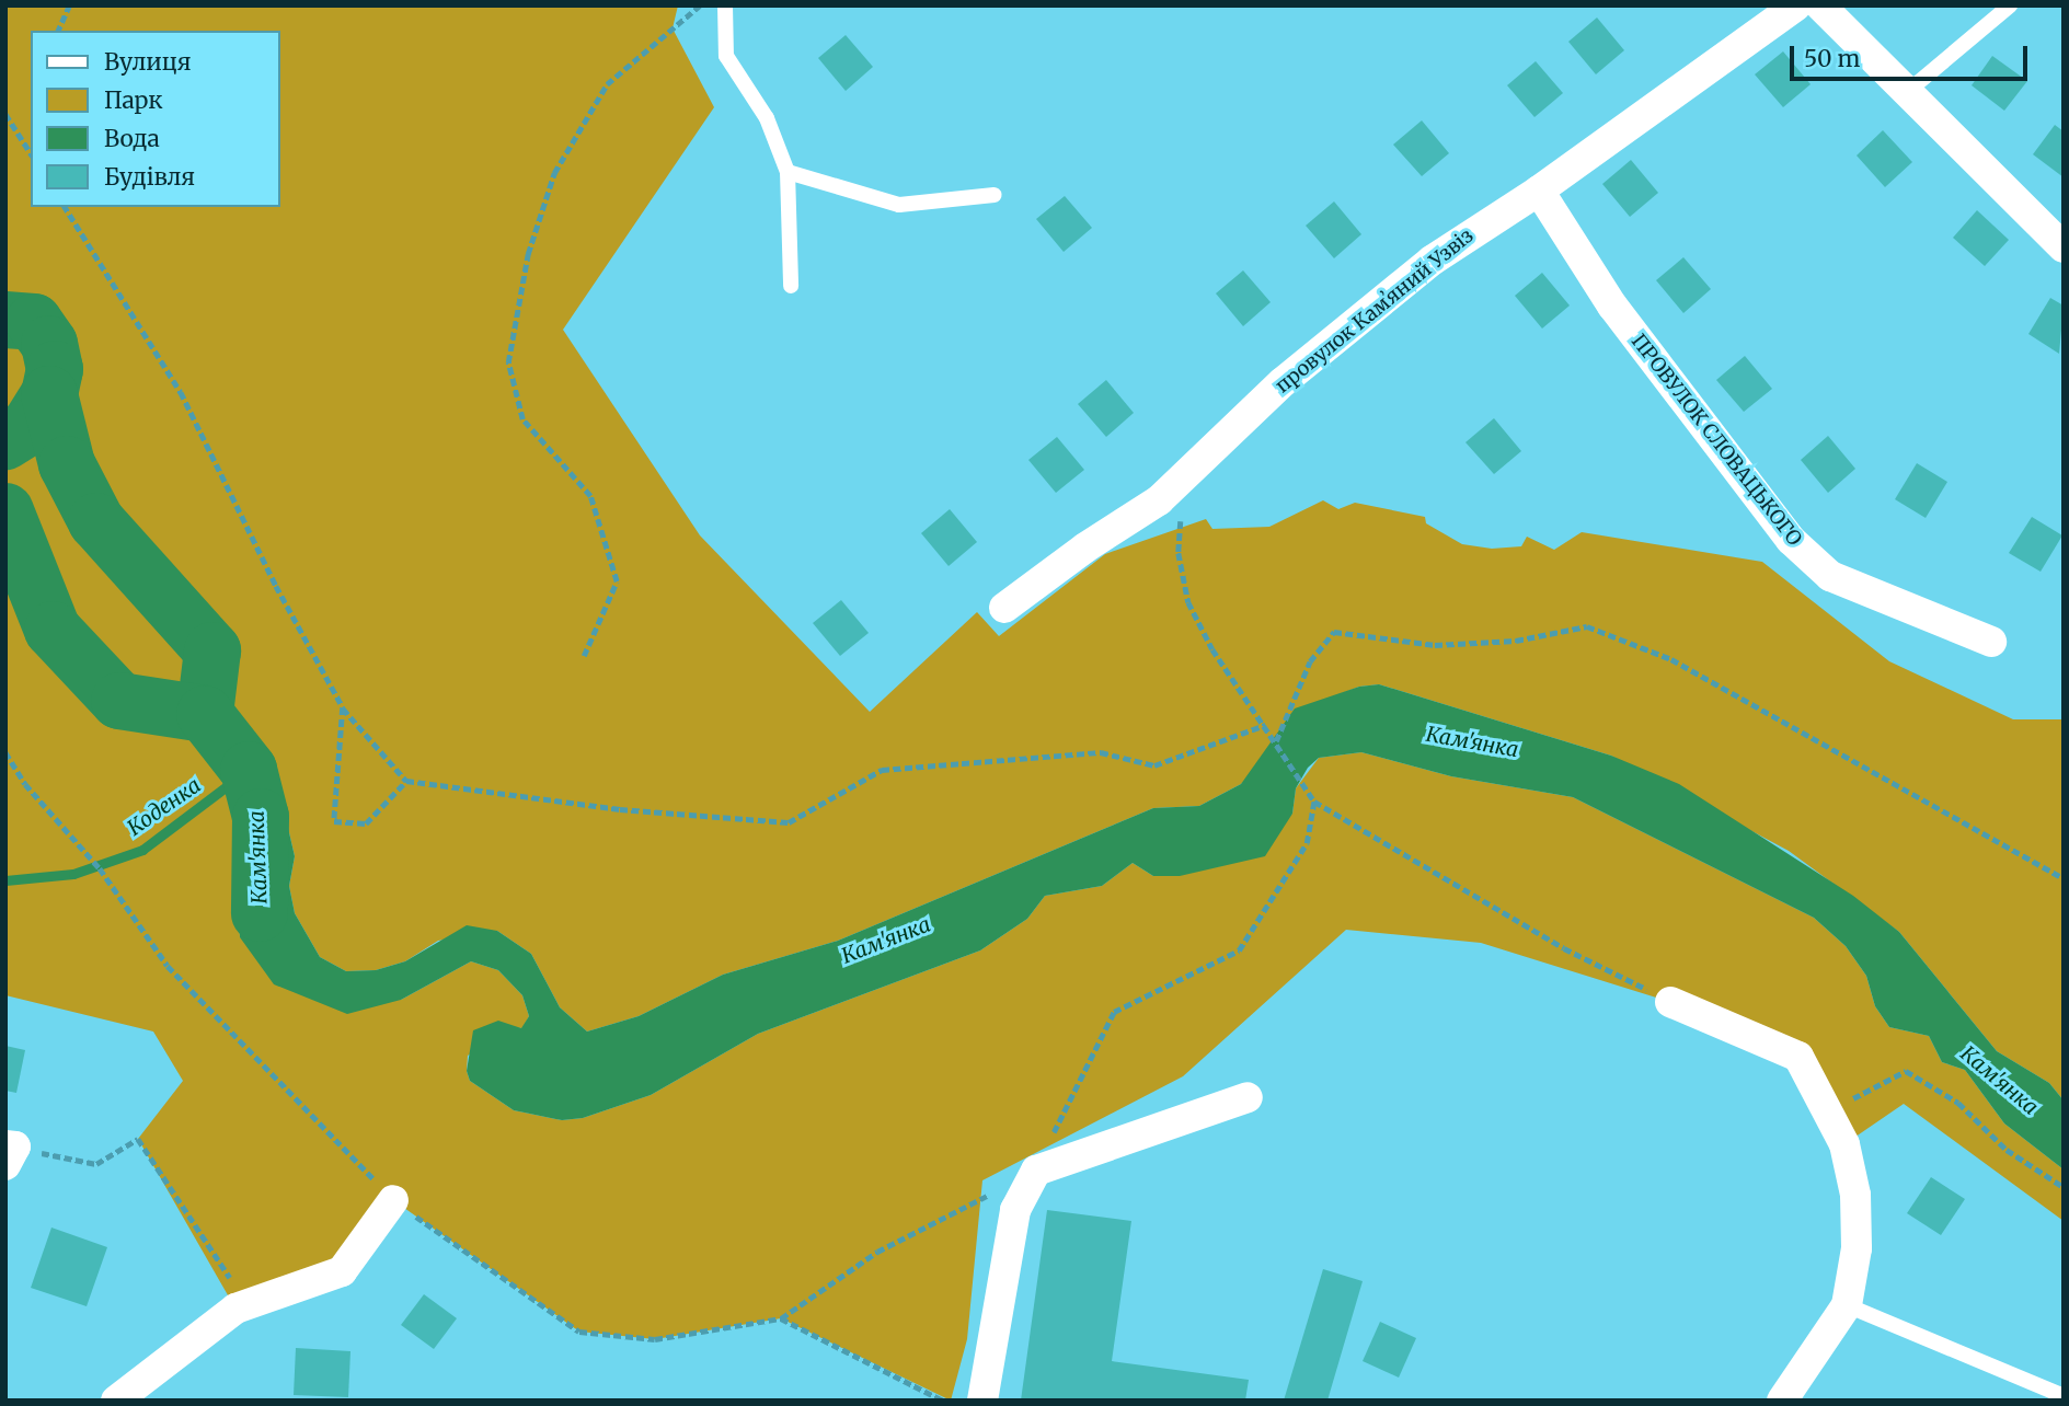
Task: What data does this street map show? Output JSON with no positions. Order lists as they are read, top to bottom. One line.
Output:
{"streets":{"street":["провулок Камʼяний Узвіз","ПРОВУЛОК СЛОВАЦЬКОГО"]},"crossings":[["провулок Камʼяний Узвіз","ПРОВУЛОК СЛОВАЦЬКОГО"]],"water":["Кам'янка","Коденка"],"legend":["Вулиця","Парк","Вода","Будівля"],"scale_bar":"50 m"}
